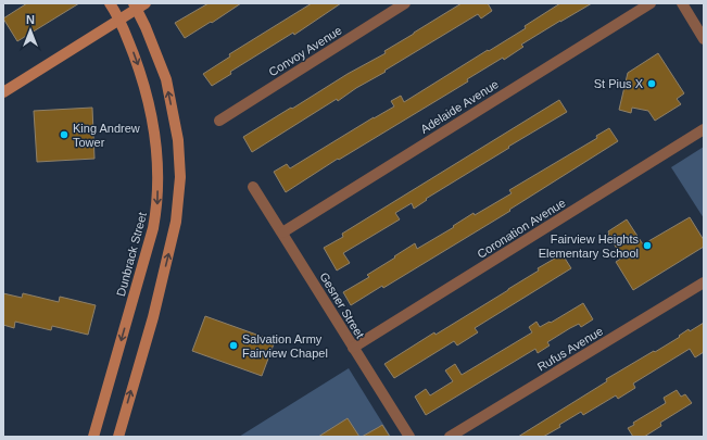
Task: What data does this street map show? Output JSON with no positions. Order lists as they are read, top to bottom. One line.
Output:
{"streets":{"main road":["Dunbrack Street"],"street":["Convoy Avenue","Adelaide Avenue","Coronation Avenue","Gesner Street","Rufus Avenue"]},"crossings":[["Adelaide Avenue","Gesner Street"],["Coronation Avenue","Gesner Street"]],"places":["St Pius X","King Andrew Tower","Fairview Heights Elementary School","Salvation Army Fairview Chapel"],"north":"top"}
